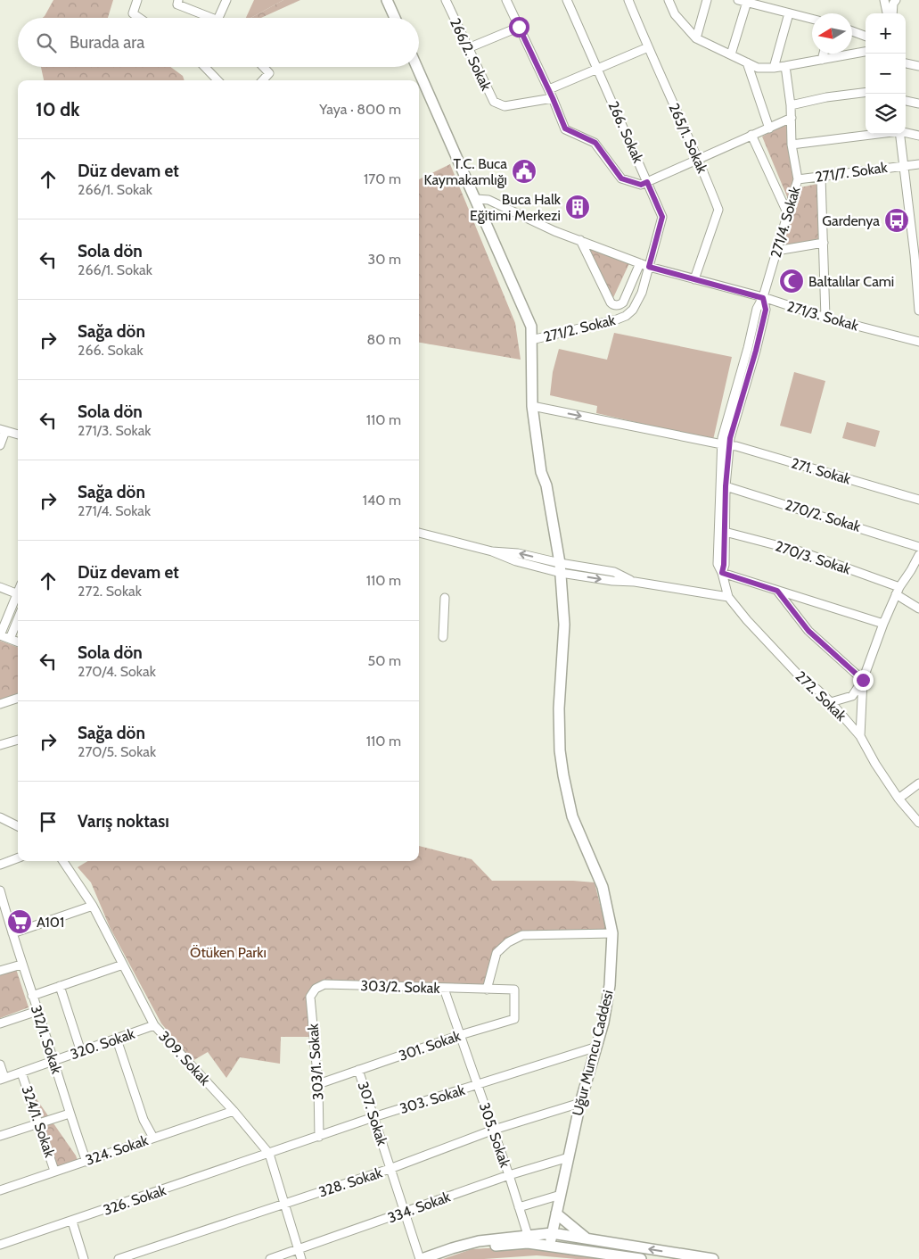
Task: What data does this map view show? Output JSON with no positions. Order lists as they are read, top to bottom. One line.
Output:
{"streets":{"main road":["Uğur Mumcu Caddesi"],"street":["266/2. Sokak","266. Sokak","265/1. Sokak","271/7. Sokak","271/4. Sokak","271/3. Sokak","271/2. Sokak","271. Sokak","270/2. Sokak","270/3. Sokak","272. Sokak","303/2. Sokak","312/1. Sokak","320. Sokak","301. Sokak","309. Sokak","303/1. Sokak","303. Sokak","307. Sokak","324/1. Sokak","305. Sokak","324. Sokak","328. Sokak","326. Sokak","334. Sokak"]},"crossings":[["266. Sokak","271/3. Sokak"],["266. Sokak","271/2. Sokak"],["265/1. Sokak","271/3. Sokak"],["271/7. Sokak","271/4. Sokak"],["271/4. Sokak","271/3. Sokak"],["271/4. Sokak","271. Sokak"],["271/4. Sokak","272. Sokak"],["271/3. Sokak","271/2. Sokak"],["271/3. Sokak","Uğur Mumcu Caddesi"],["271/2. Sokak","Uğur Mumcu Caddesi"],["271. Sokak","272. Sokak"],["271. Sokak","Uğur Mumcu Caddesi"],["270/2. Sokak","272. Sokak"],["270/3. Sokak","272. Sokak"],["303/2. Sokak","301. Sokak"],["303/2. Sokak","303/1. Sokak"],["303/2. Sokak","305. Sokak"],["312/1. Sokak","320. Sokak"],["312/1. Sokak","324. Sokak"],["320. Sokak","309. Sokak"],["320. Sokak","324/1. Sokak"],["301. Sokak","303/1. Sokak"],["301. Sokak","307. Sokak"],["301. Sokak","305. Sokak"],["Uğur Mumcu Caddesi","303. Sokak"],["Uğur Mumcu Caddesi","328. Sokak"],["Uğur Mumcu Caddesi","334. Sokak"],["309. Sokak","303. Sokak"],["309. Sokak","324. Sokak"],["309. Sokak","328. Sokak"],["309. Sokak","326. Sokak"],["309. Sokak","334. Sokak"],["303/1. Sokak","303. Sokak"],["303. Sokak","307. Sokak"],["303. Sokak","305. Sokak"],["303. Sokak","326. Sokak"],["307. Sokak","328. Sokak"],["307. Sokak","334. Sokak"],["324/1. Sokak","324. Sokak"],["305. Sokak","328. Sokak"],["305. Sokak","334. Sokak"]],"one_way":["271. Sokak"],"parks":["Ötüken Parkı"],"places":{"public building":["T.C. Buca Kaymakamlığı"],"building":["Buca Halk Eğitimi Merkezi"],"bus stop":["Gardenya"],"mosque":["Baltalılar Cami"],"supermarket":["A101"]},"north":"left","page":{"map_buttons":["+","−"],"search":"Burada ara","heading":["10 dk","Yaya · 800 m"],"list":[["Düz devam et","266/1. Sokak","170 m"],["Sola dön","266/1. Sokak","30 m"],["Sağa dön","266. Sokak","80 m"],["Sola dön","271/3. Sokak","110 m"],["Sağa dön","271/4. Sokak","140 m"],["Düz devam et","272. Sokak","110 m"],["Sola dön","270/4. Sokak","50 m"],["Sağa dön","270/5. Sokak","110 m"],"Varış noktası"]}}
